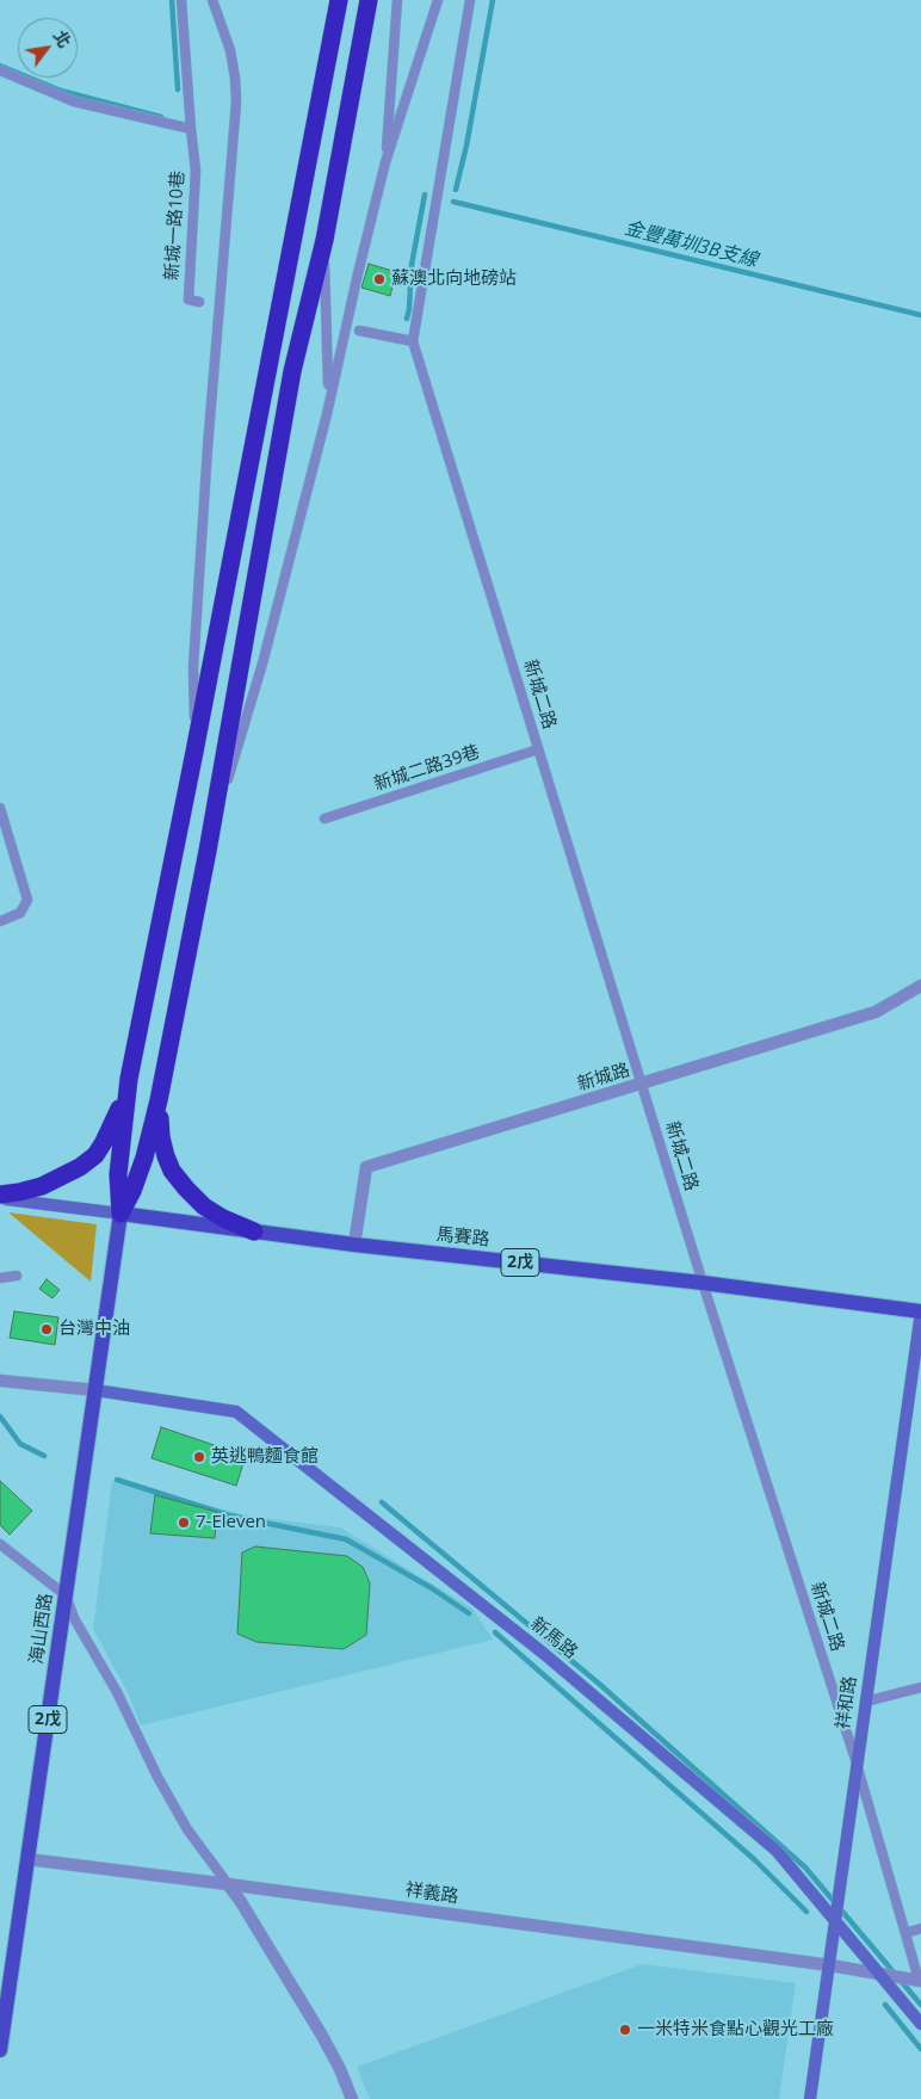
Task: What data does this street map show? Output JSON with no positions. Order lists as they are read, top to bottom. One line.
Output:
{"streets":{"main road":["馬賽路","2戊","海山西路"],"street":["新城路","新馬路","祥和路","祥義路"],"lane":["新城一路10巷","新城二路","新城二路39巷"]},"crossings":[["新城二路","新城二路39巷"],["新城二路","新城路"],["新城二路","馬賽路"],["新城二路","祥和路"],["新城二路","祥義路"],["新城路","馬賽路"],["馬賽路","海山西路"],["馬賽路","祥和路"],["海山西路","新馬路"],["海山西路","祥義路"],["新馬路","祥和路"],["新馬路","祥義路"],["祥和路","祥義路"]],"water":["金豐萬圳3B支線"],"places":["蘇澳北向地磅站","台灣中油","英逃鴨麵食館","7-Eleven","一米特米食點心觀光工廠"],"north":"top right"}
